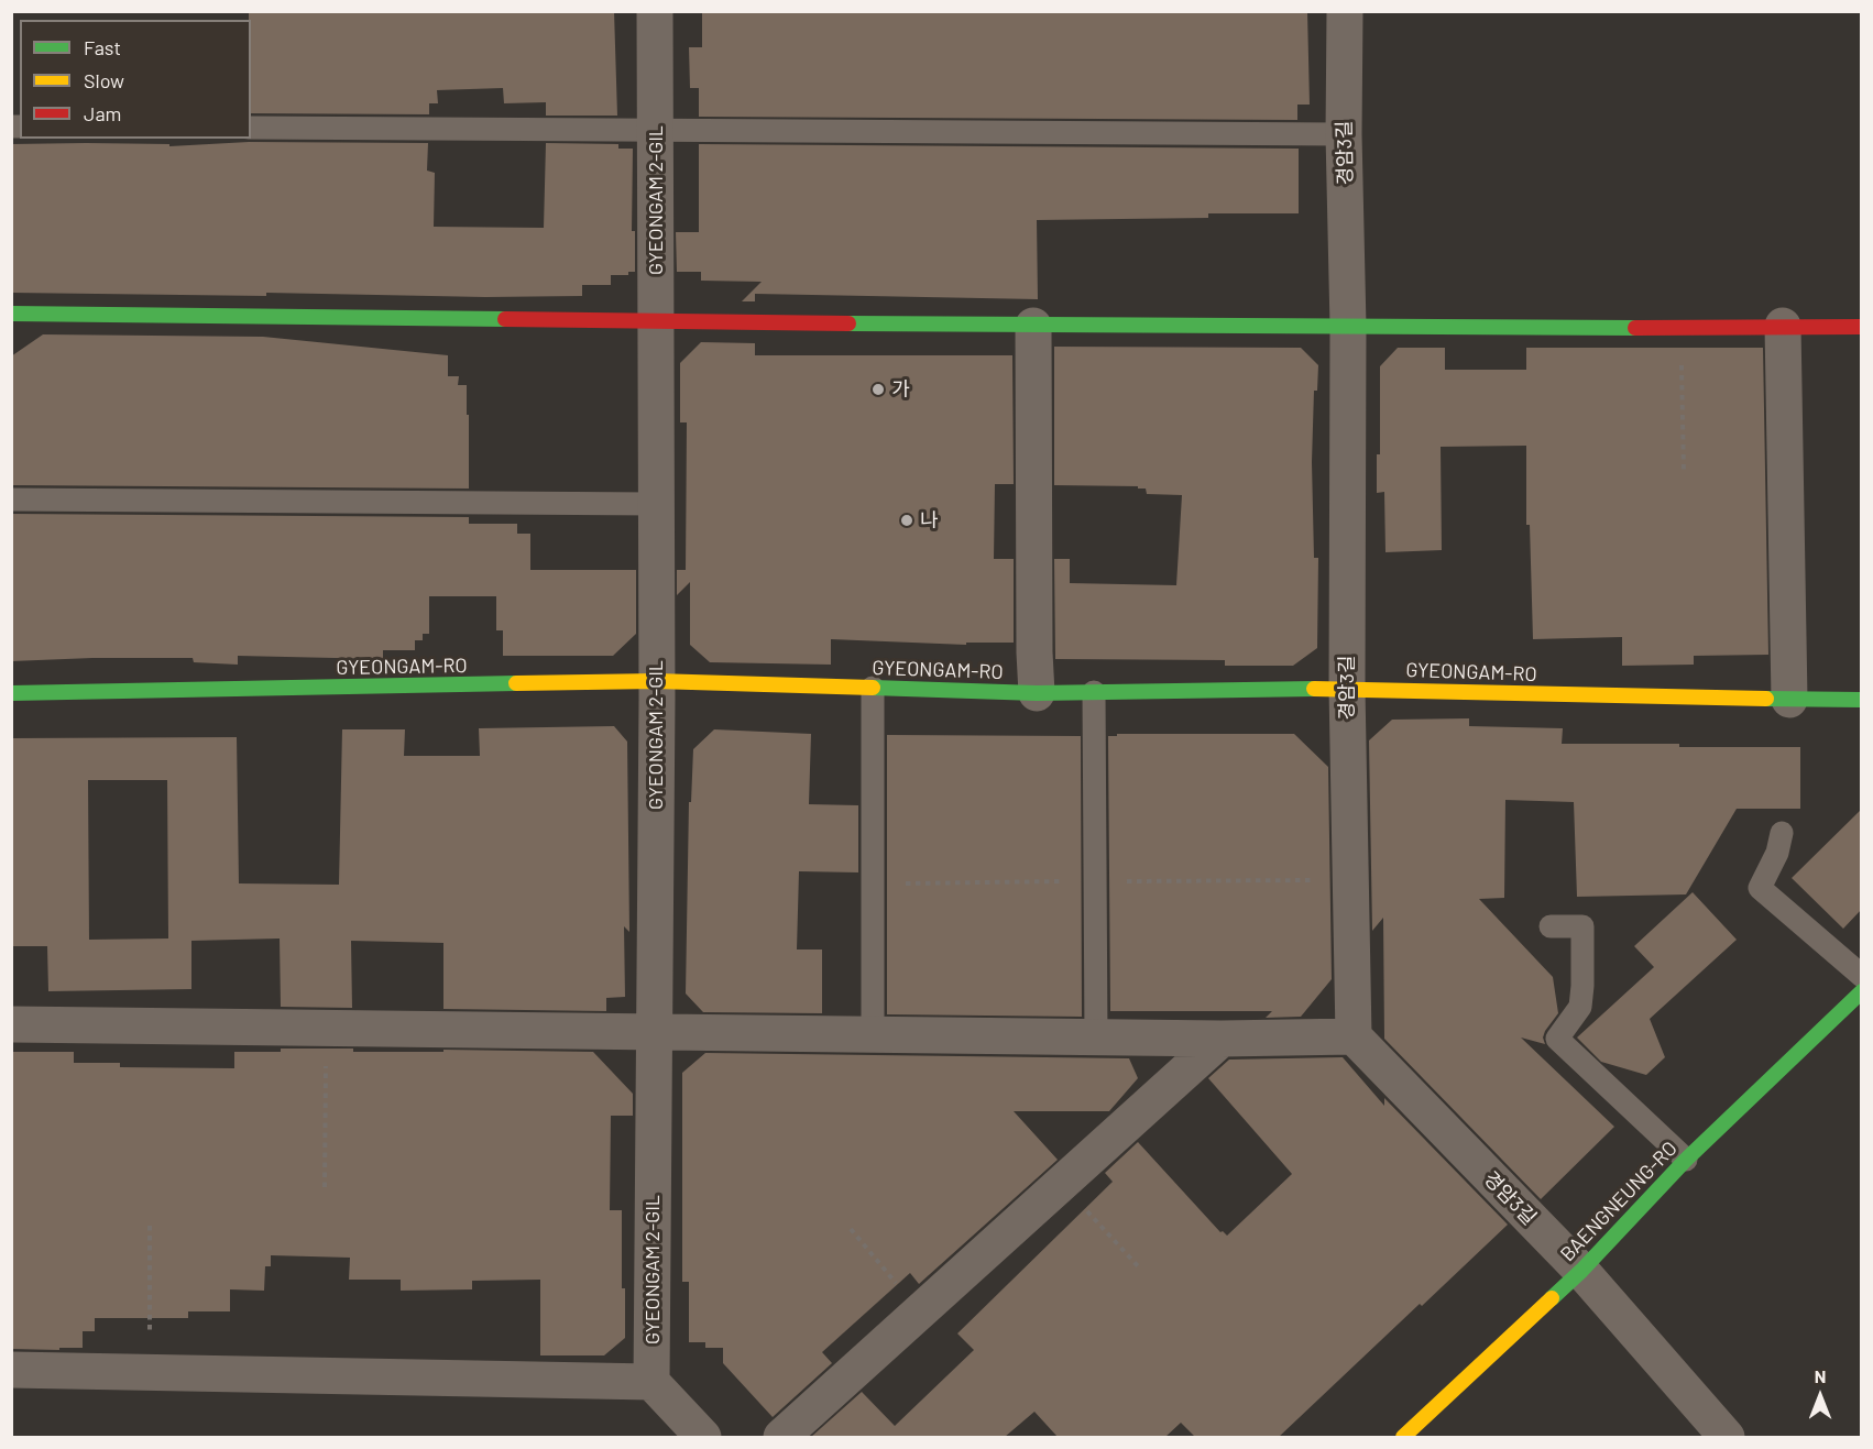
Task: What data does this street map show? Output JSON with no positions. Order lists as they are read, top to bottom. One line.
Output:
{"streets":{"street":["경암3길","GYEONGAM 2-GIL","GYEONGAM-RO","BAENGNEUNG-RO"]},"crossings":[["경암3길","GYEONGAM-RO"],["경암3길","BAENGNEUNG-RO"],["GYEONGAM 2-GIL","GYEONGAM-RO"]],"places":["가","나"],"legend":["Fast","Slow","Jam"],"north":"top"}
